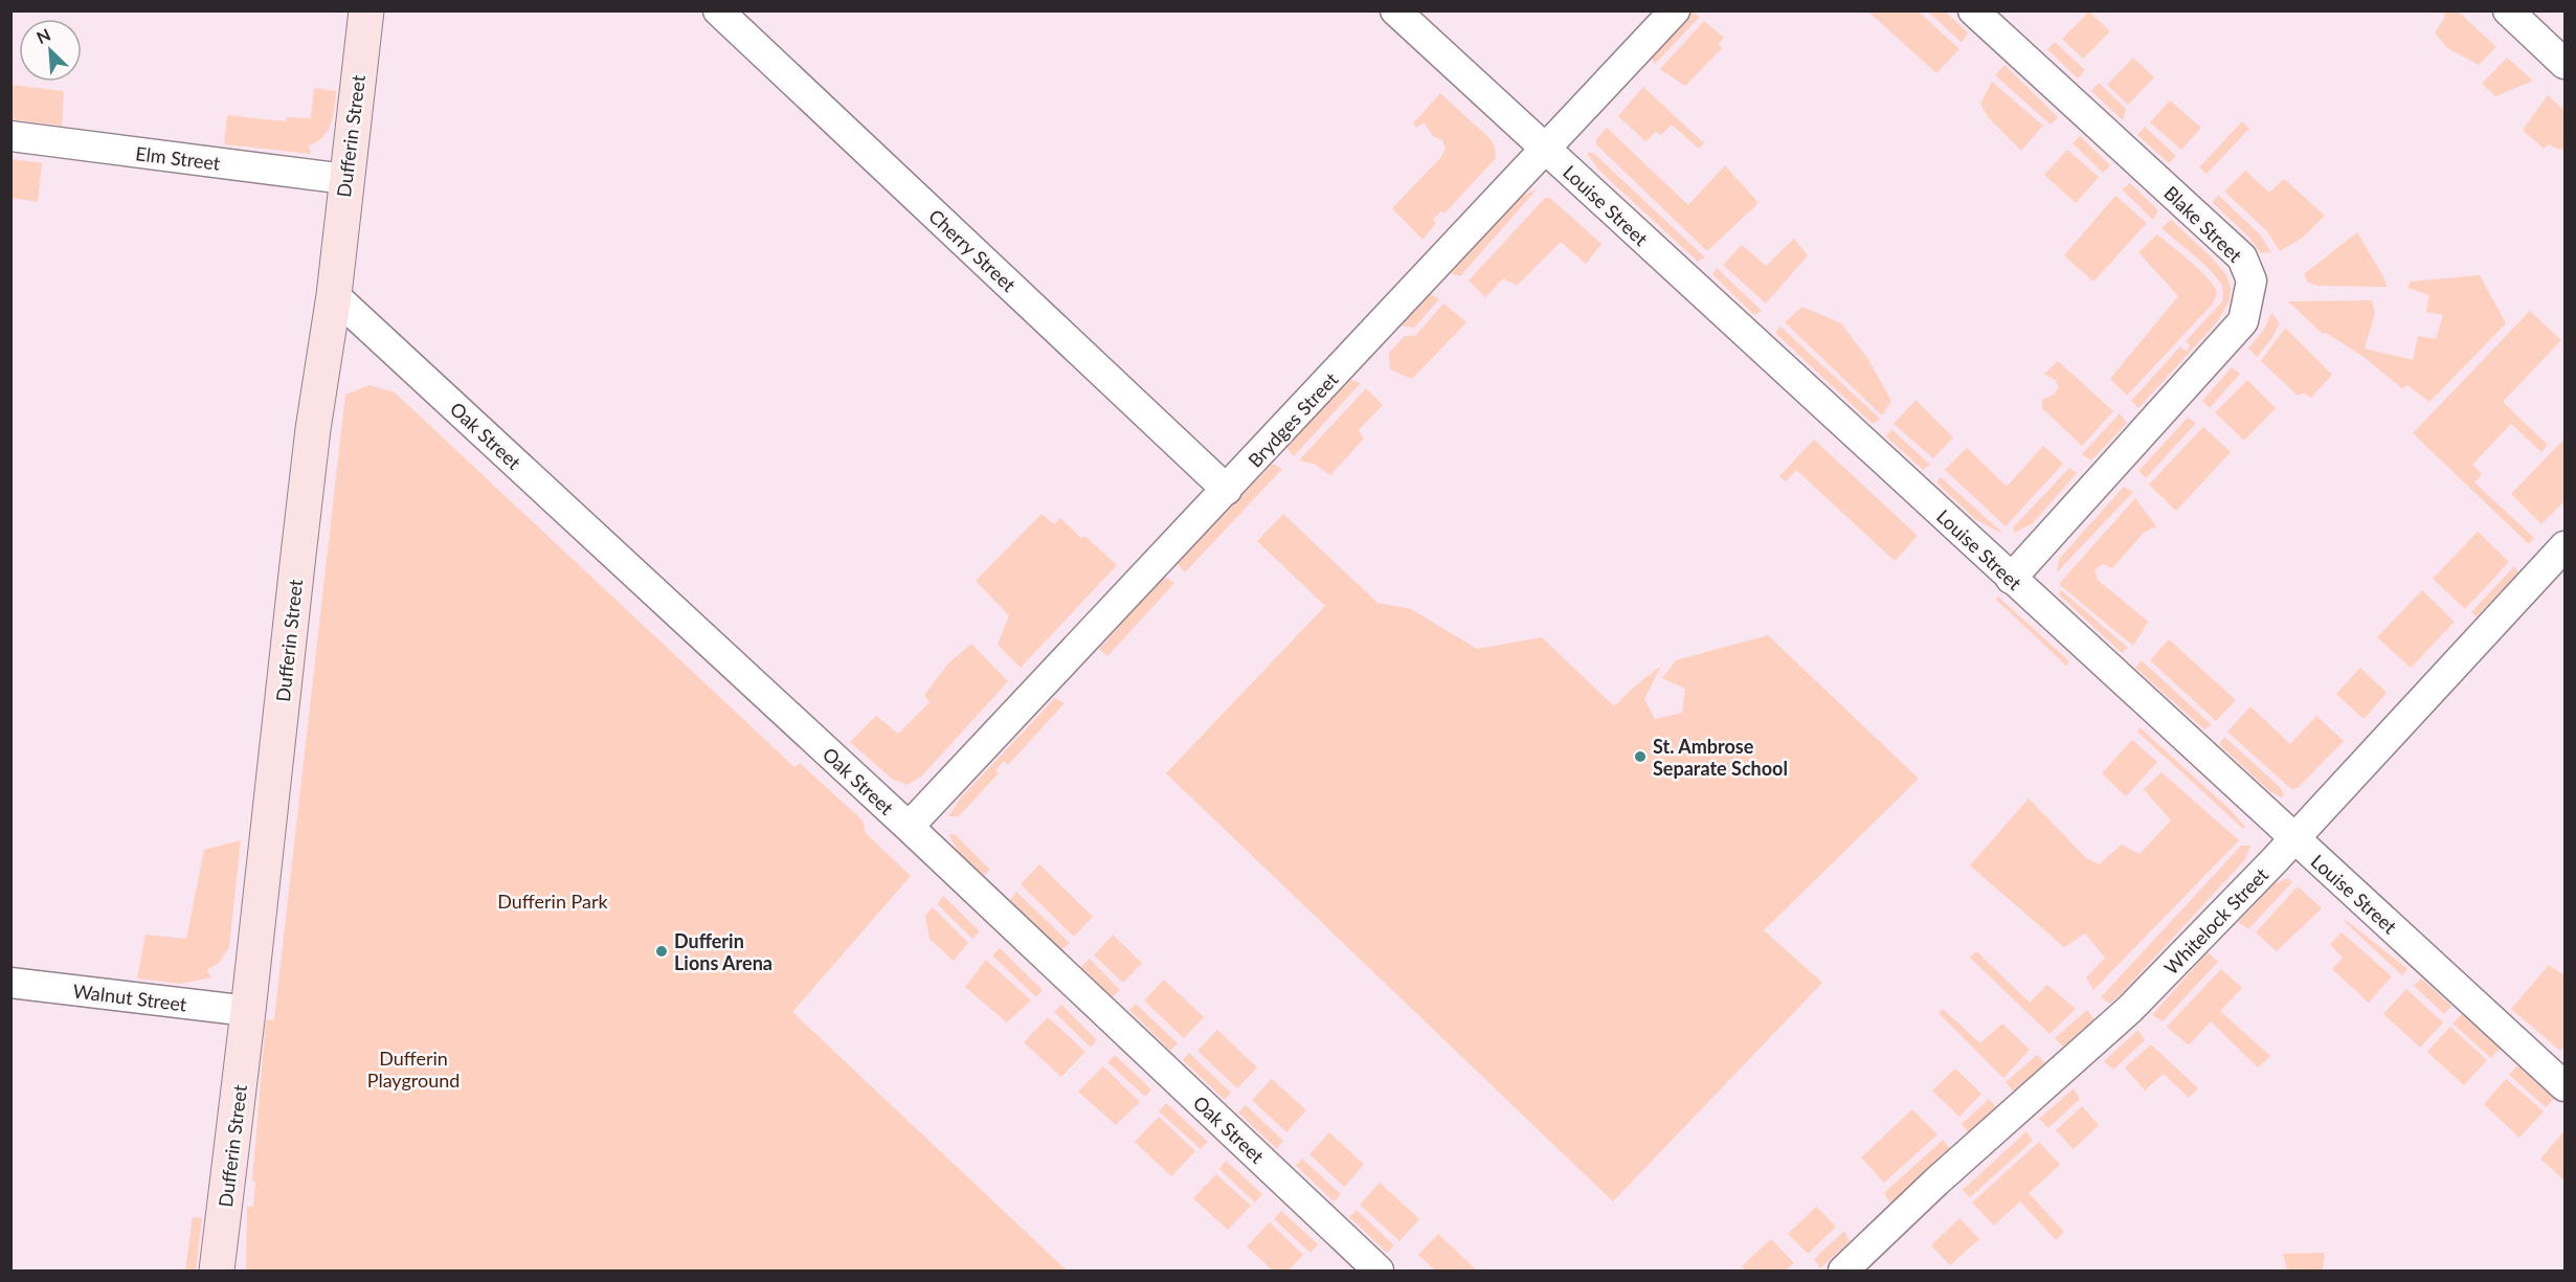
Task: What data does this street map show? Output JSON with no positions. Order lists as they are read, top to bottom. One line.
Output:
{"streets":{"street":["Dufferin Street","Elm Street","Louise Street","Blake Street","Cherry Street","Brydges Street","Oak Street","Whitelock Street","Walnut Street"]},"crossings":[["Dufferin Street","Elm Street"],["Dufferin Street","Oak Street"],["Dufferin Street","Walnut Street"],["Louise Street","Blake Street"],["Louise Street","Brydges Street"],["Louise Street","Whitelock Street"],["Cherry Street","Brydges Street"],["Brydges Street","Oak Street"]],"parks":["Dufferin Park","Dufferin Playground"],"places":["St. Ambrose Separate School","Dufferin Lions Arena"],"north":"top left"}
